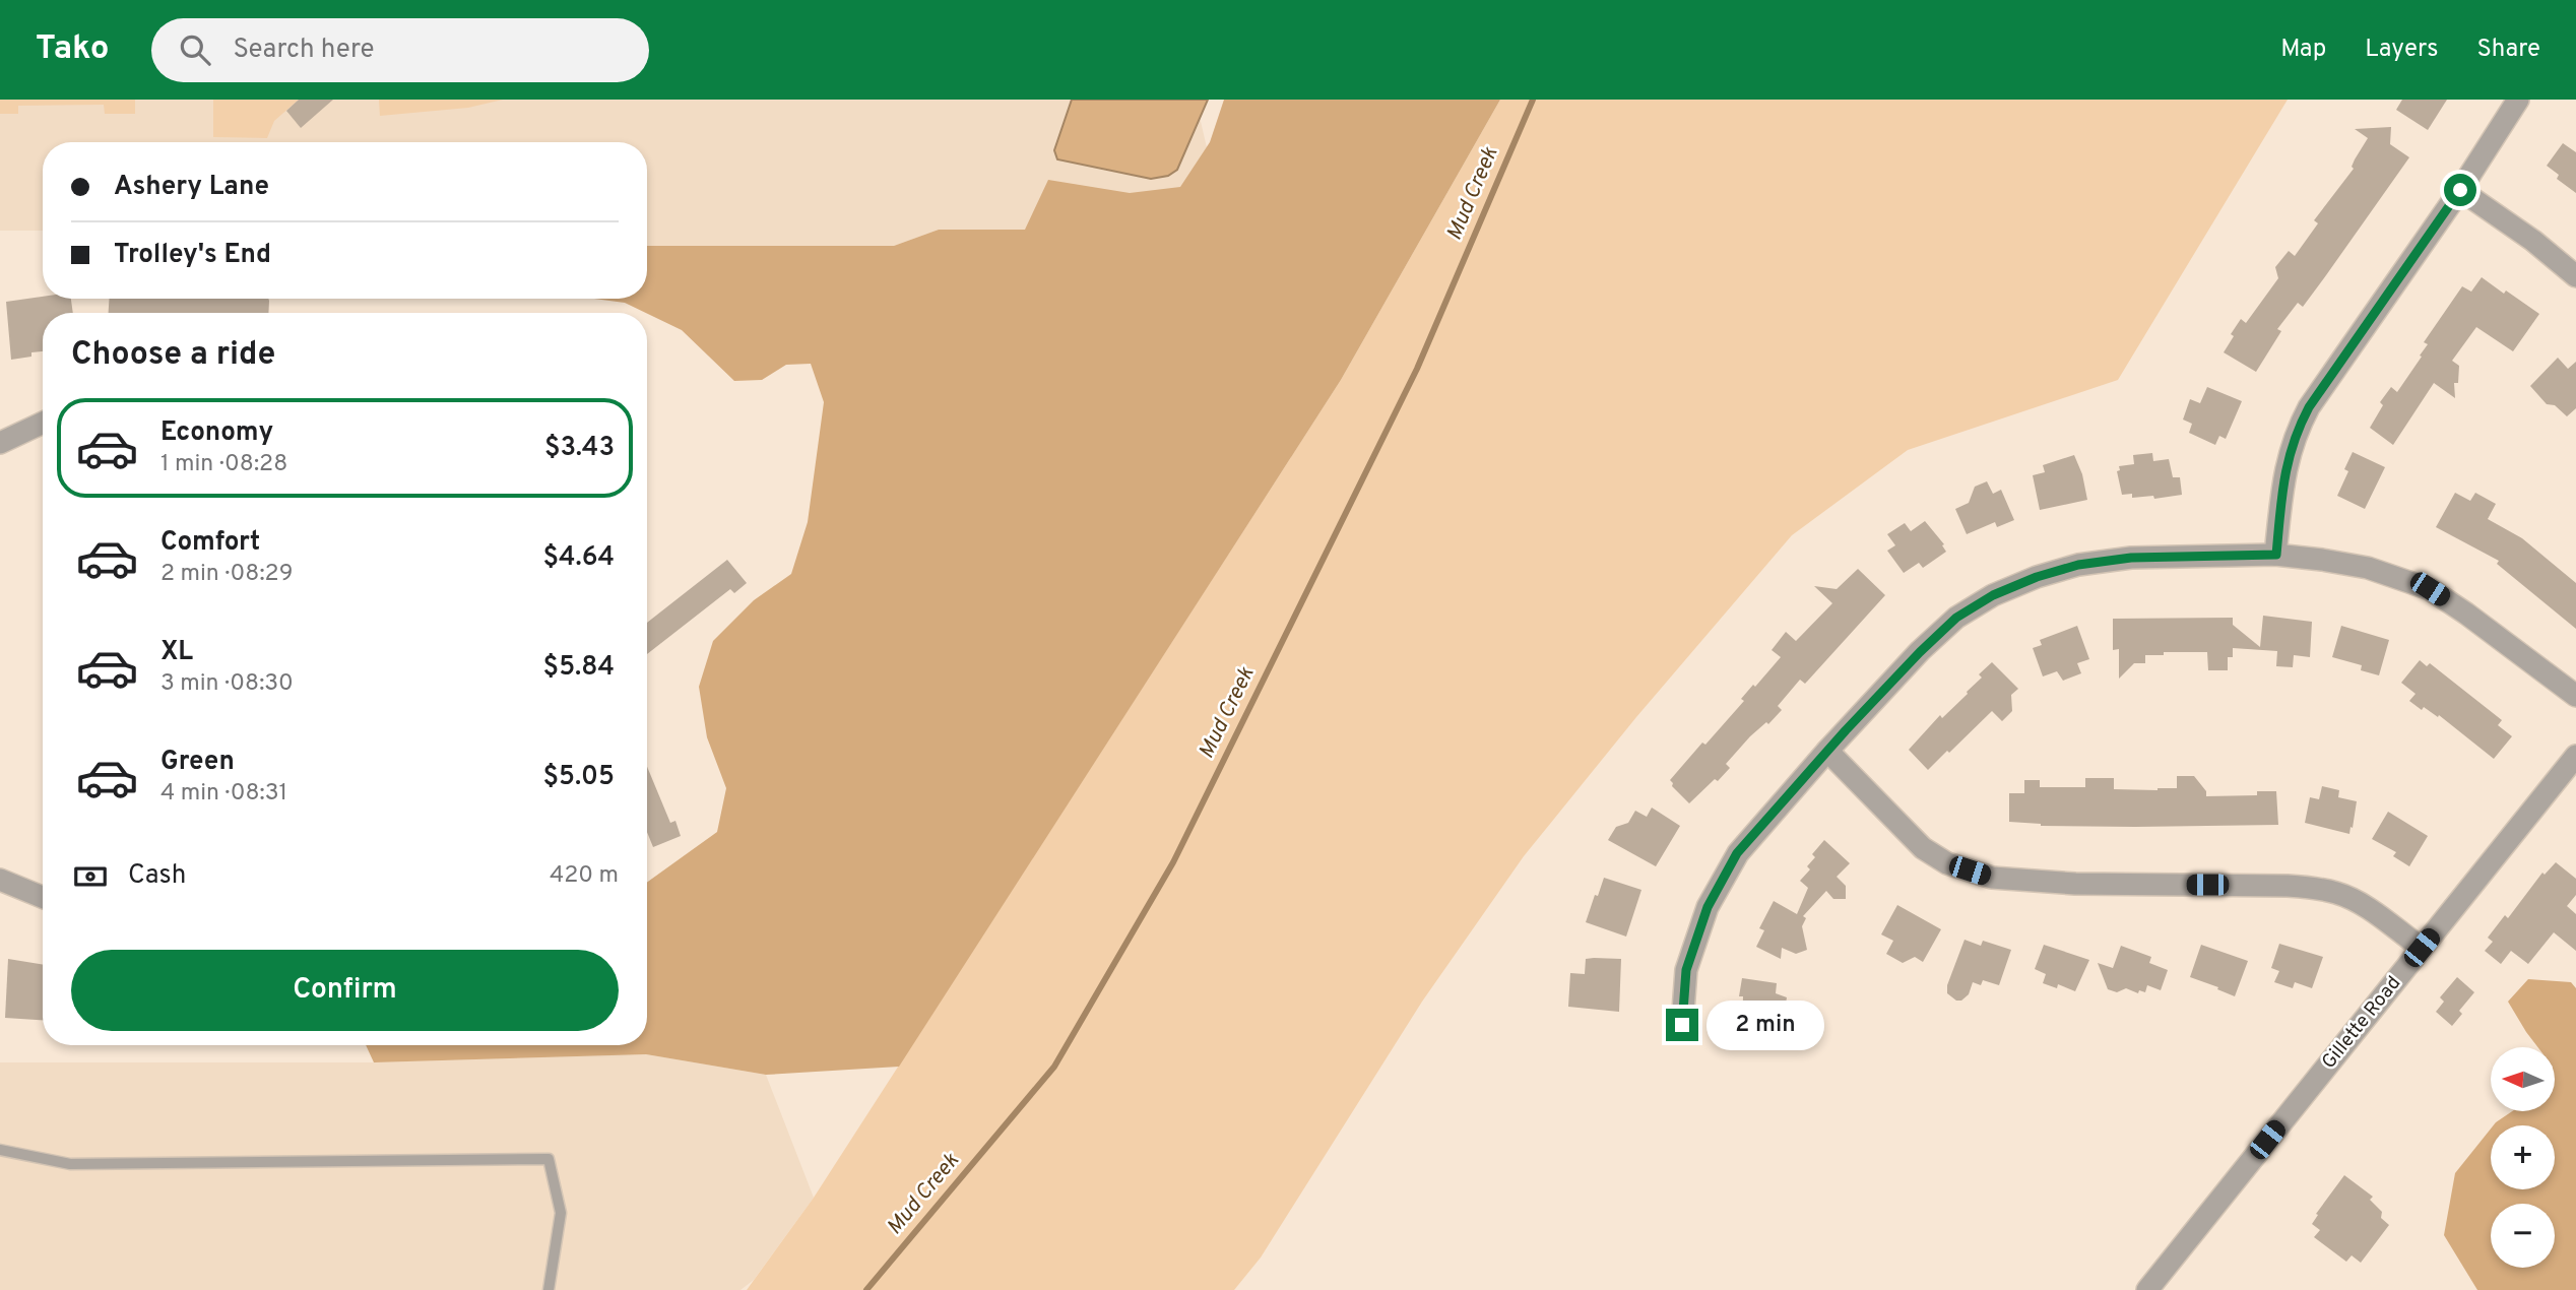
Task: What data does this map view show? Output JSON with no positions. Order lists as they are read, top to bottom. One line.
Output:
{"streets":{"street":["Gillette Road"]},"water":["Mud Creek"],"north":"left","page":{"header":"Tako","search":"Search here","nav":["Map","Layers","Share"],"banner":["Ashery Lane","Trolley's End"],"heading":"Choose a ride","list":[{"name":"Economy","note":"1 min · 08:28","value":"$3.43"},{"name":"Comfort","note":"2 min · 08:29","value":"$4.64"},{"name":"XL","note":"3 min · 08:30","value":"$5.84"},{"name":"Green","note":"4 min · 08:31","value":"$5.05"}],"pay":["Cash","420 m"],"buttons":"Confirm","bubble":"2 min","map_buttons":["+","−"]}}
